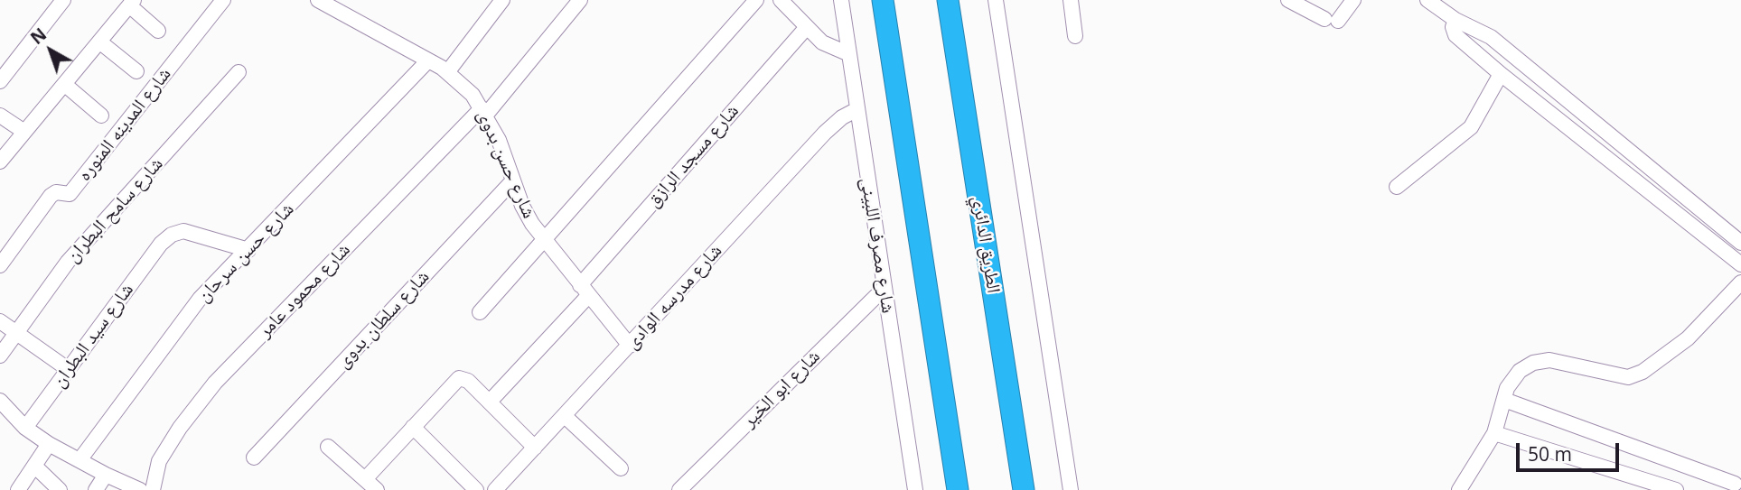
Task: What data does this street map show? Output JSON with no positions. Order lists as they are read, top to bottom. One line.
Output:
{"streets":{"highway":["الطريق الدائري"],"street":["شارع المدينه المنوره","شارع مسجد الرازق","شارع حسن بدوى","شارع سامح البطران","شارع مصرف اللبينى","شارع حسن سرحان","شارع محمود عامر","شارع مدرسه الوادى","شارع سلطان بدوى","شارع سيد البطران","شارع ابو الخير"]},"crossings":[["شارع مسجد الرازق","شارع حسن بدوى"],["شارع حسن بدوى","شارع حسن سرحان"],["شارع حسن بدوى","شارع محمود عامر"],["شارع حسن بدوى","شارع مدرسه الوادى"],["شارع حسن بدوى","شارع سلطان بدوى"],["شارع مصرف اللبينى","شارع مدرسه الوادى"],["شارع مصرف اللبينى","شارع ابو الخير"],["شارع حسن سرحان","شارع سيد البطران"]],"scale_bar":"50 m","north":"top left"}
